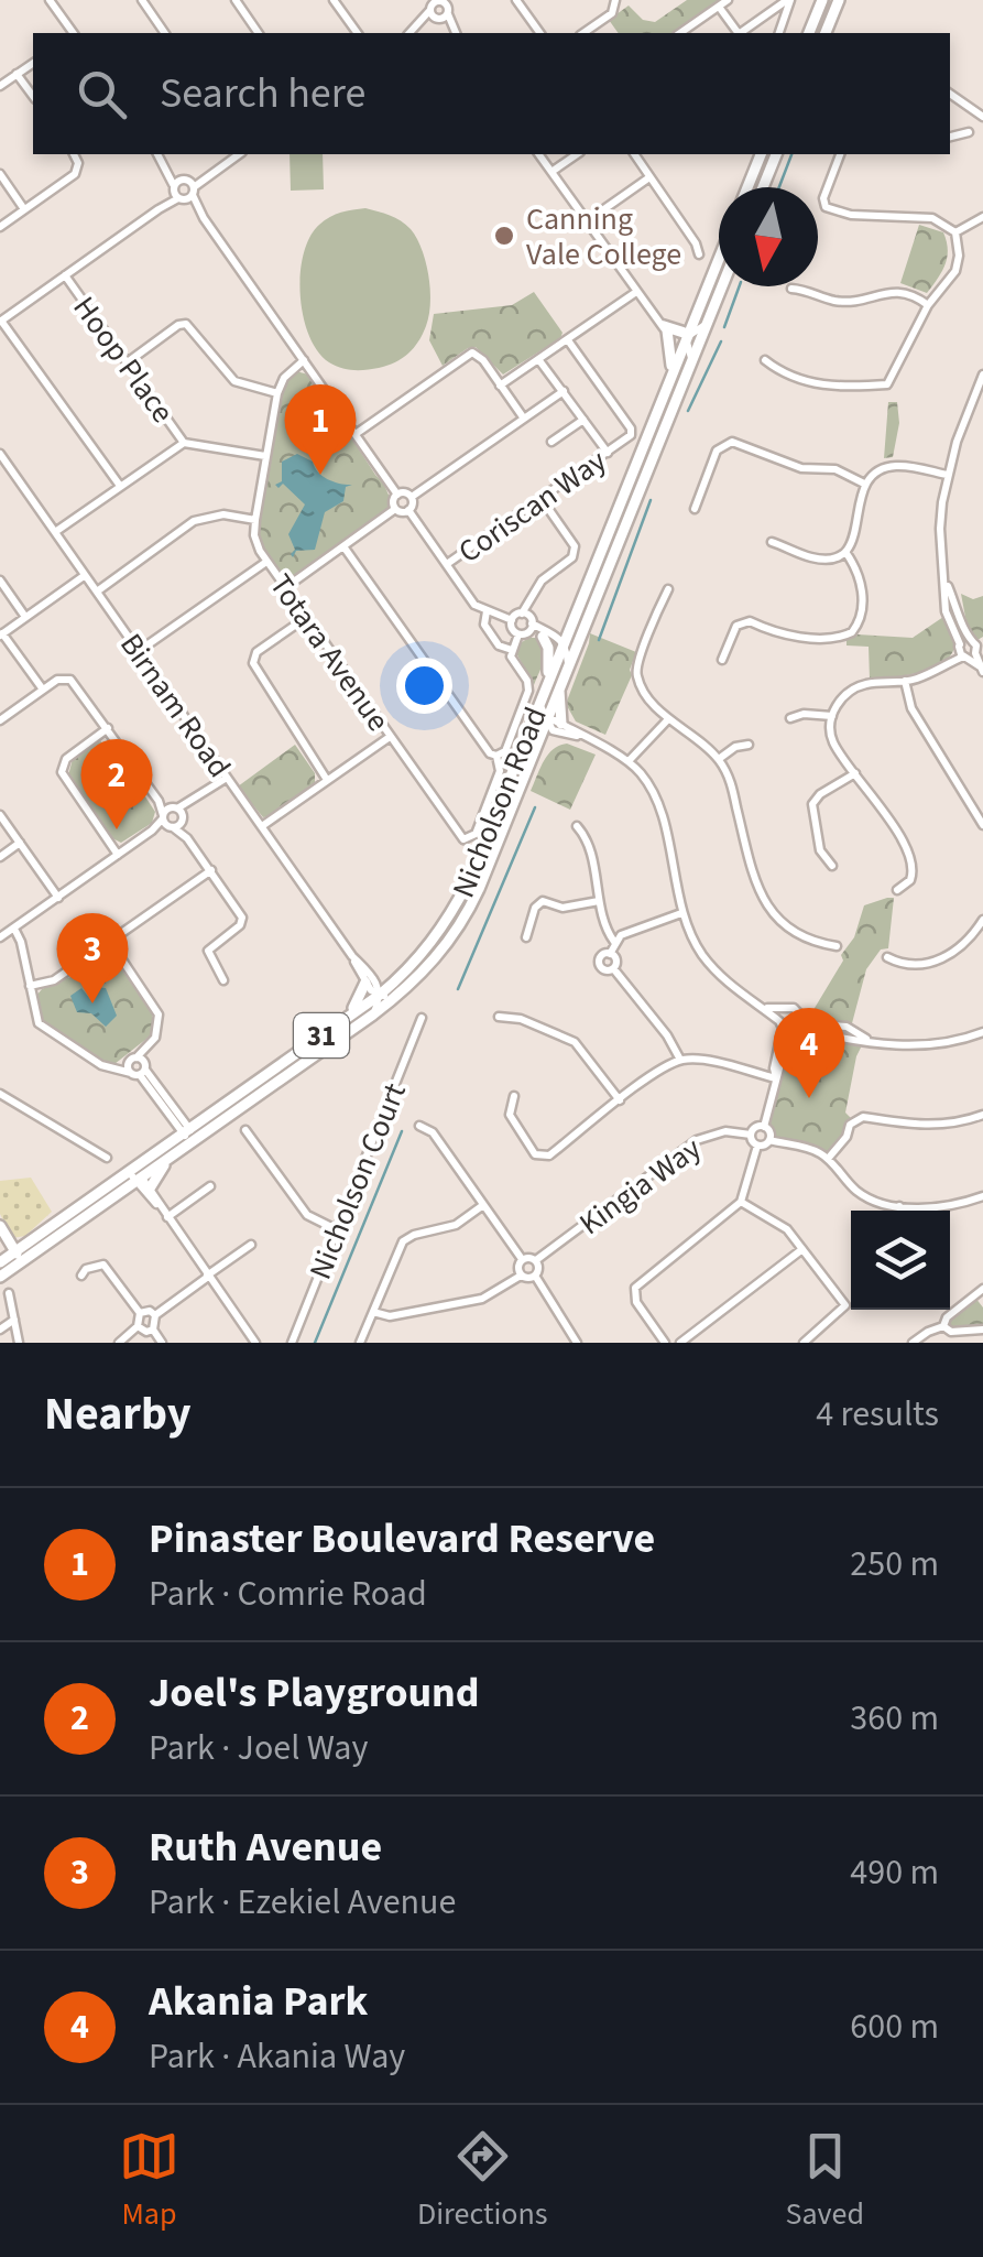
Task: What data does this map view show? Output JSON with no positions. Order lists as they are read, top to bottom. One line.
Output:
{"streets":{"main road":["Nicholson Road","31"],"street":["Hoop Place","Coriscan Way","Totara Avenue","Birnam Road","Nicholson Court","Kingia Way"]},"crossings":[["Birnam Road","Nicholson Road"]],"places":["Canning Vale College"],"north":"bottom","page":{"search":"Search here","pins":["1","2","3","4"],"heading":["Nearby","4 results"],"list":[{"mark":"1","name":"Pinaster Boulevard Reserve","note":"Park · Comrie Road","value":"250 m"},{"mark":"2","name":"Joel's Playground","note":"Park · Joel Way","value":"360 m"},{"mark":"3","name":"Ruth Avenue","note":"Park · Ezekiel Avenue","value":"490 m"},{"mark":"4","name":"Akania Park","note":"Park · Akania Way","value":"600 m"}],"nav":["Map","Directions","Saved"]}}
